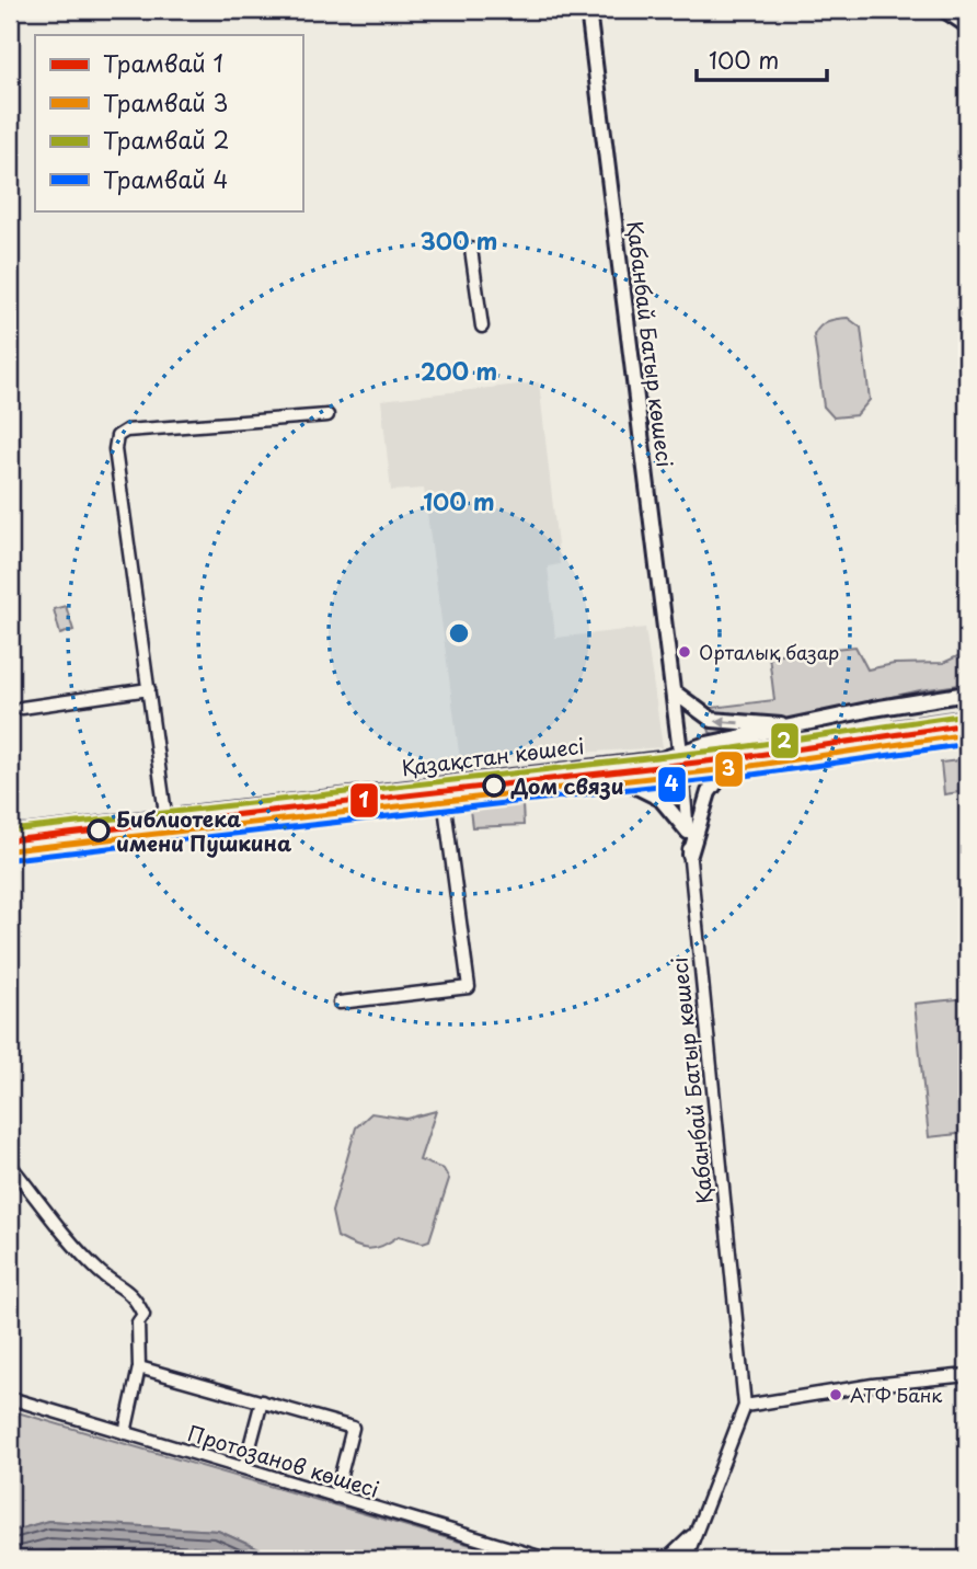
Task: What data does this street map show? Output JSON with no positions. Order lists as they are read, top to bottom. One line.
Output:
{"streets":{"main road":["Қабанбай Батыр көшесі","Қазақстан көшесі"],"street":["Протозанов көшесі"]},"crossings":[["Қабанбай Батыр көшесі","Қазақстан көшесі"]],"places":["Орталық базар","Дом связи","Библиотека имени Пушкина","АТФ Банк"],"lines":["tram line 2","tram line 1","tram line 3","tram line 4"],"legend":["Трамвай 1","Трамвай 3","Трамвай 2","Трамвай 4"],"scale_bar":"100 m","rings":["300 m","200 m","100 m"]}
